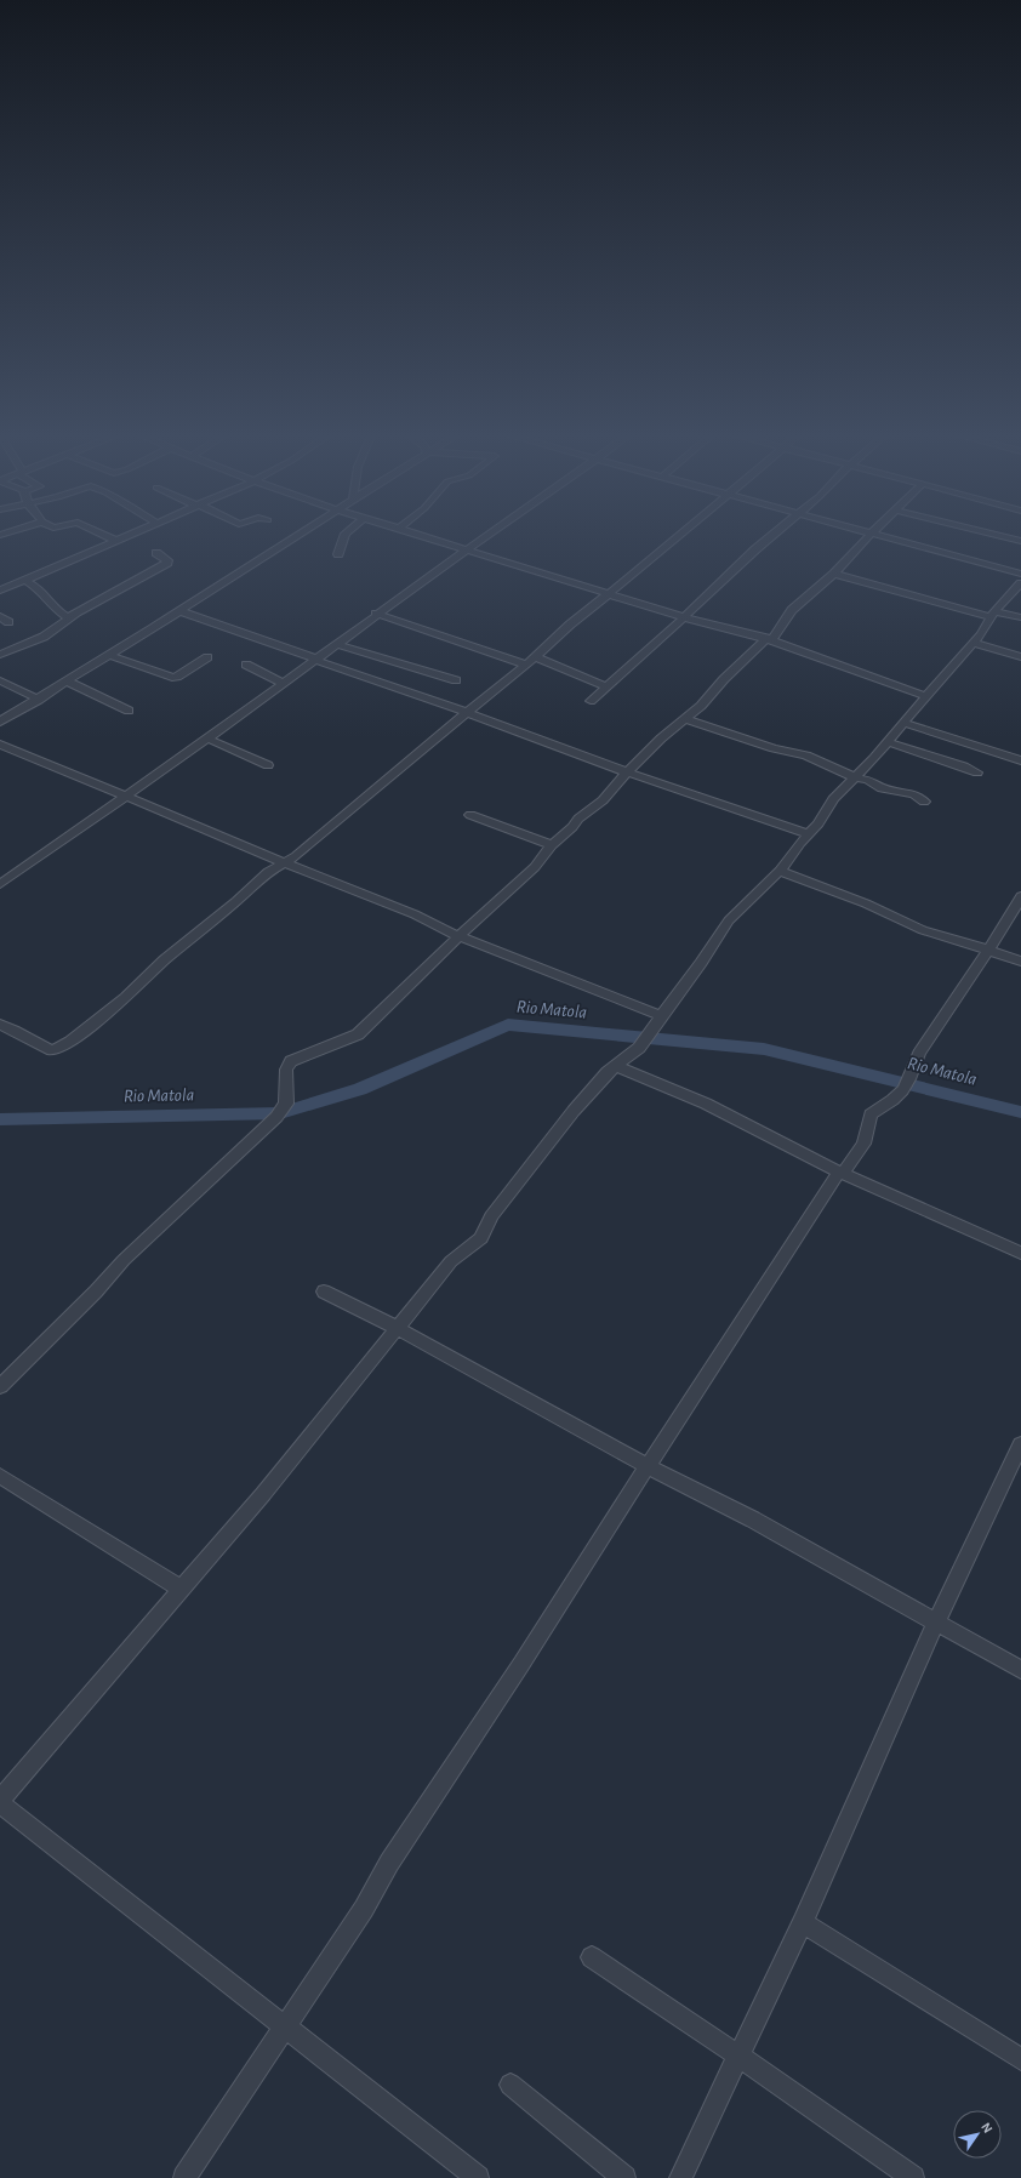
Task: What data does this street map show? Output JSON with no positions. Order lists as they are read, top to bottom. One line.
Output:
{"water":["Rio Matola"],"north":"top right"}
